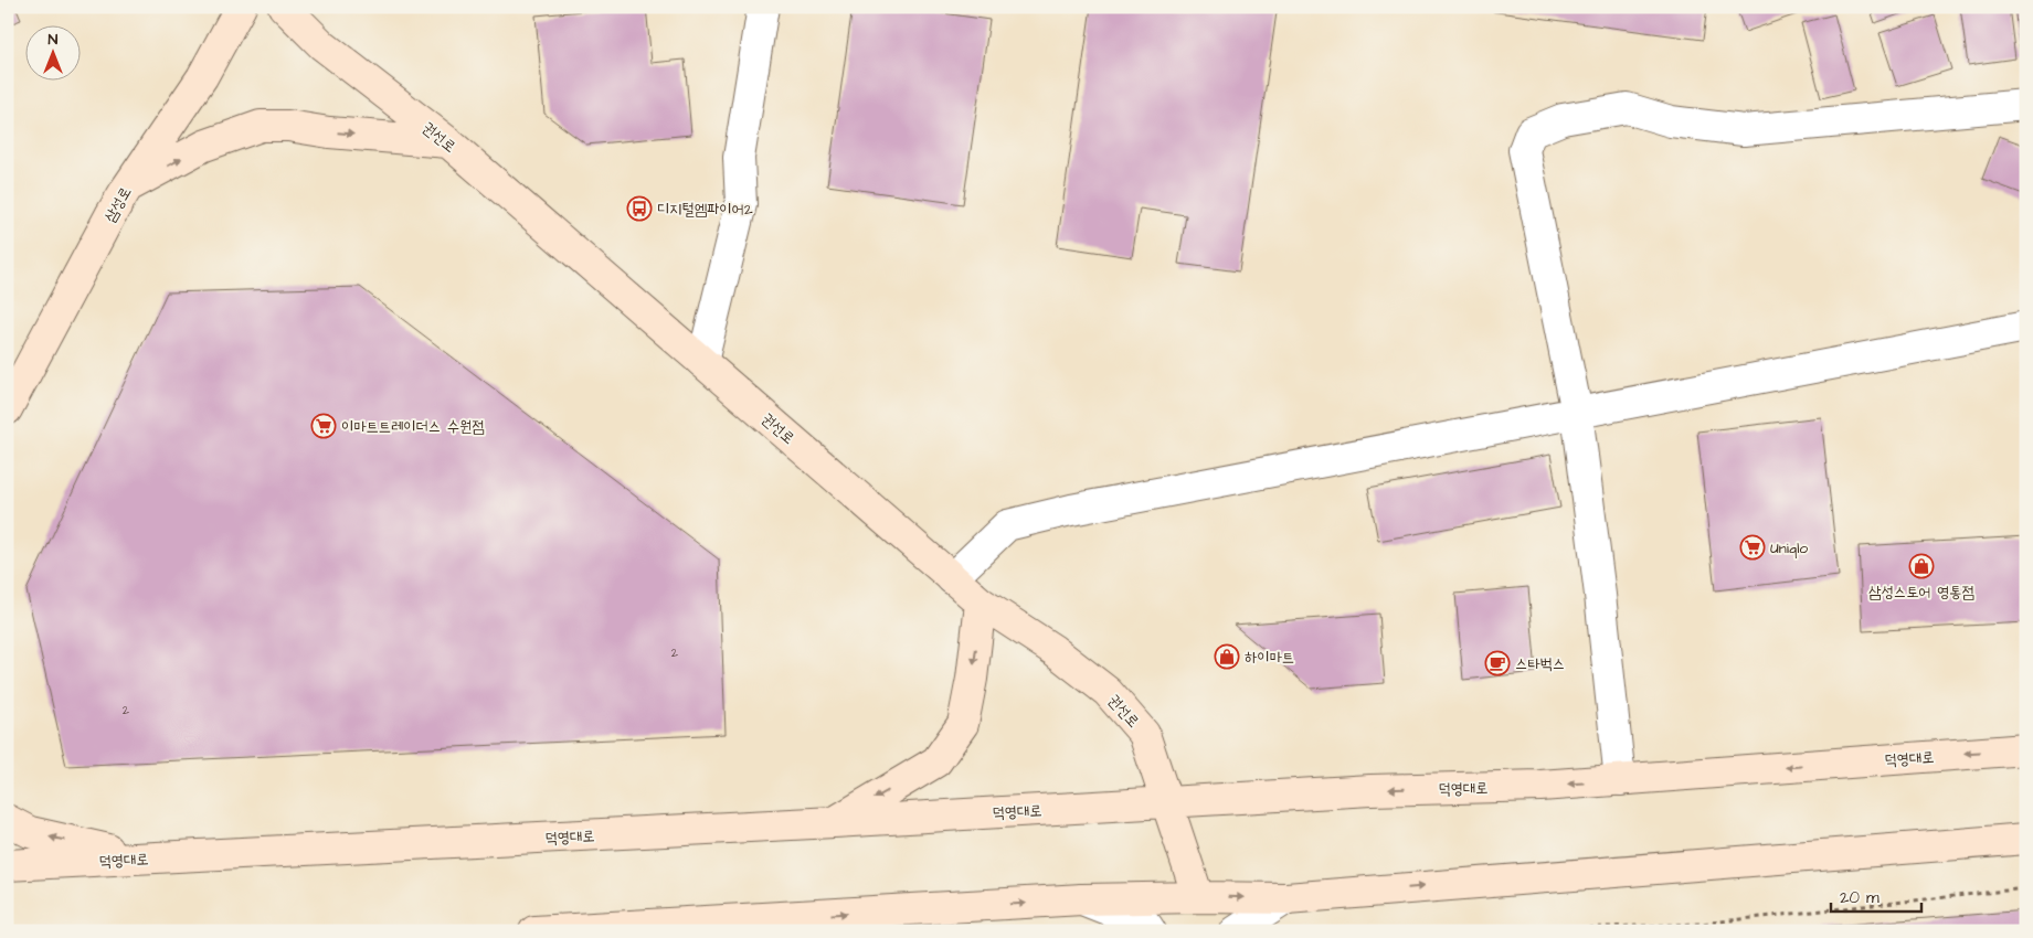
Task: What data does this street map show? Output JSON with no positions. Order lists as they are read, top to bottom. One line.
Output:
{"streets":{"street":["권선로","삼성로","덕영대로"]},"crossings":[["권선로","덕영대로"]],"places":{"bus stop":["디지털엠파이어2"],"supermarket":["이마트트레이더스 수원점","Uniqlo"],"shop":["삼성스토어 영통점","하이마트"],"cafe":["스타벅스"]},"house_numbers":["2","2"],"scale_bar":"20 m","north":"top"}
